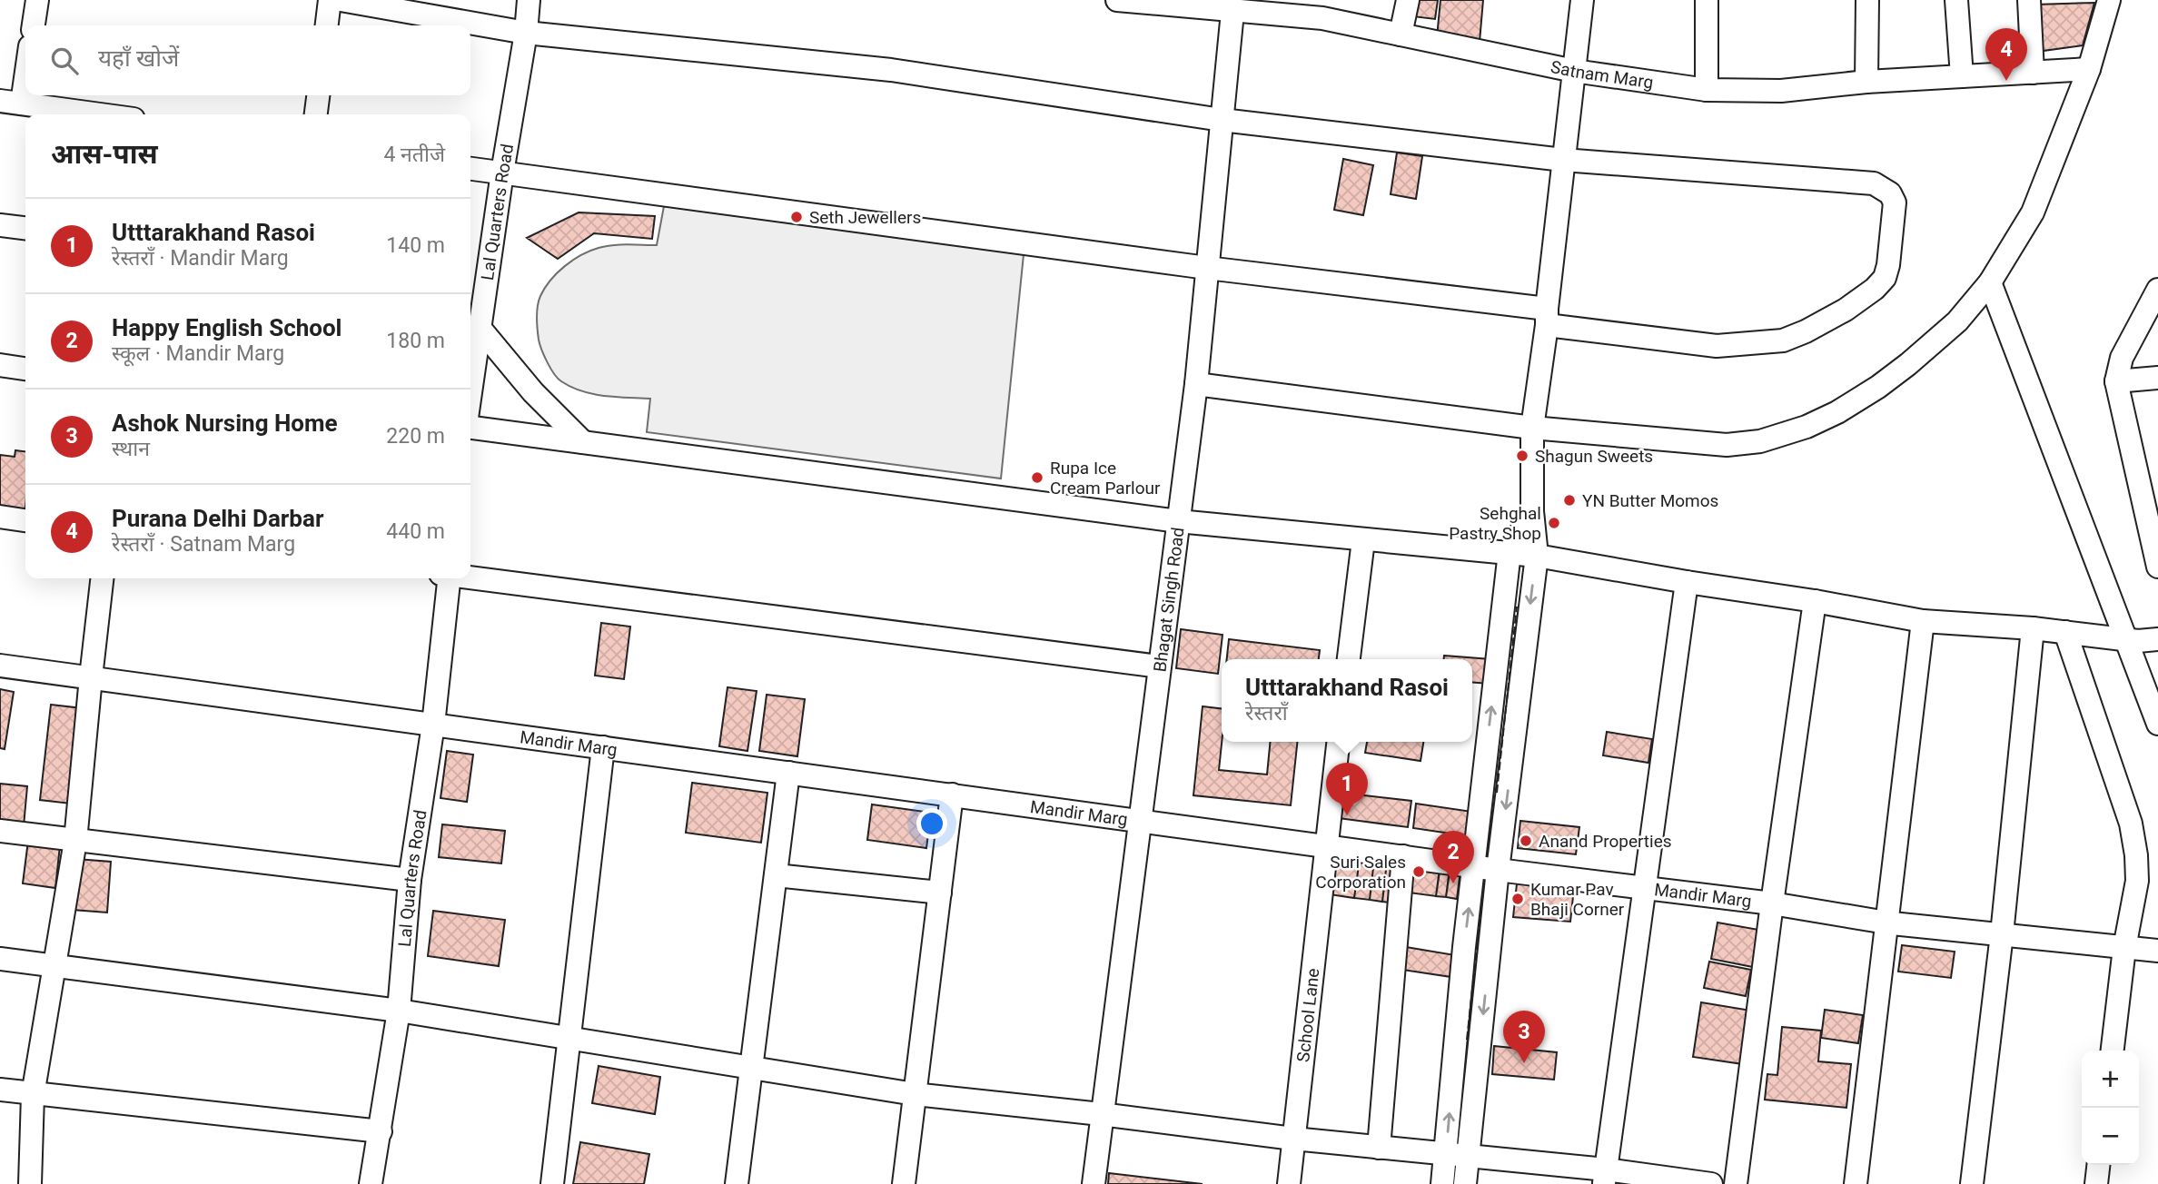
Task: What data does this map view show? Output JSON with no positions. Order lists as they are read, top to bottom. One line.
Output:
{"streets":{"street":["Satnam Marg","Lal Quarters Road","Bhagat Singh Road","Mandir Marg","School Lane"]},"crossings":[["Satnam Marg","Bhagat Singh Road"],["Lal Quarters Road","Mandir Marg"],["Bhagat Singh Road","Mandir Marg"],["Mandir Marg","School Lane"]],"places":["Seth Jewellers","Shagun Sweets","Rupa Ice Cream Parlour","YN Butter Momos","Sehghal Pastry Shop","Anand Properties","Suri Sales Corporation","Kumar Pav Bhaji Corner"],"page":{"search":"यहाँ खोजें","pins":["4","1","2","3"],"heading":["आस-पास","4 नतीजे"],"list":[{"mark":"1","name":"Utttarakhand Rasoi","note":"रेस्तराँ · Mandir Marg","value":"140 m"},{"mark":"2","name":"Happy English School","note":"स्कूल · Mandir Marg","value":"180 m"},{"mark":"3","name":"Ashok Nursing Home","note":"स्थान","value":"220 m"},{"mark":"4","name":"Purana Delhi Darbar","note":"रेस्तराँ · Satnam Marg","value":"440 m"}],"popup":["Utttarakhand Rasoi","रेस्तराँ"],"map_buttons":["+","−"]}}
